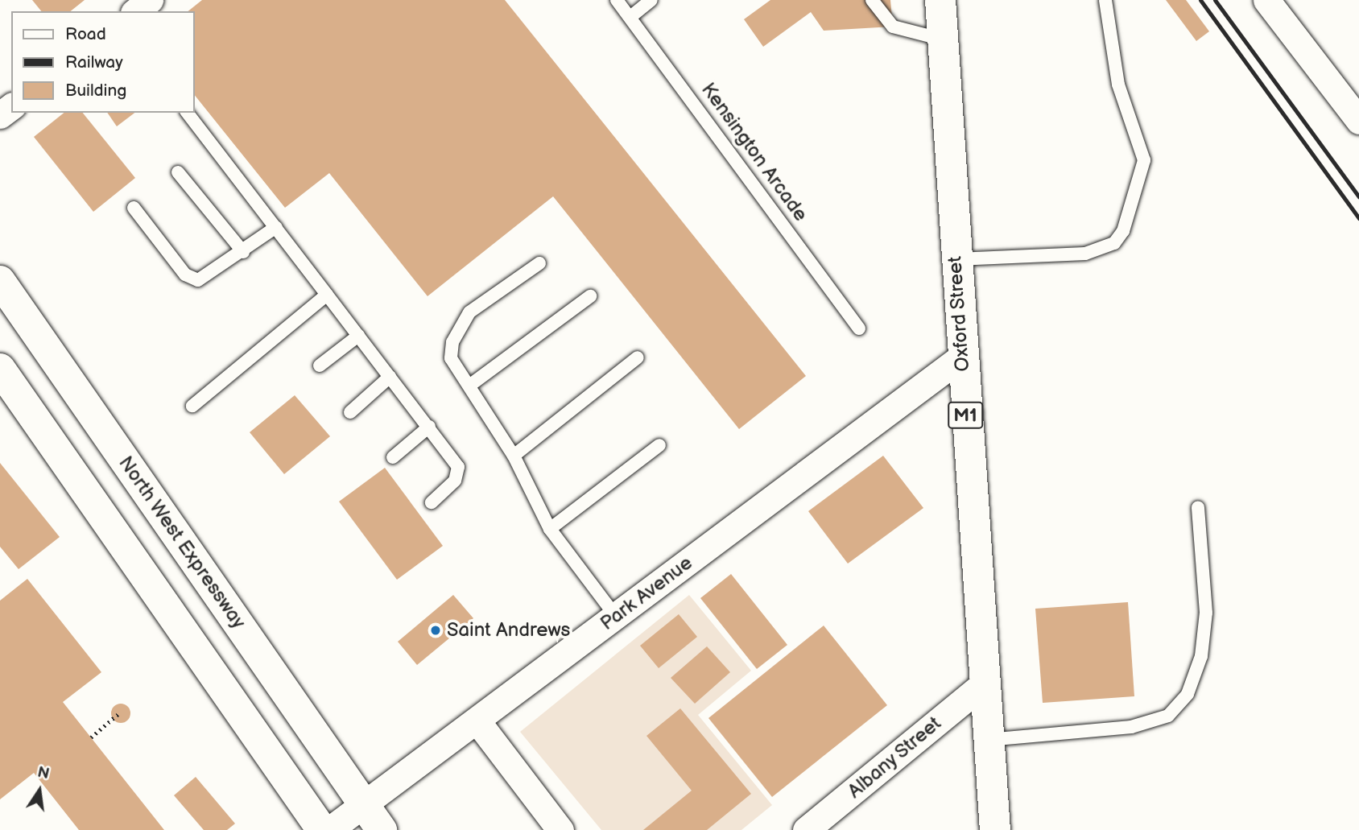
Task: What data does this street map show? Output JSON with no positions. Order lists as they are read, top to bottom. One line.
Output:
{"streets":{"main road":["Oxford Street","M1","North West Expressway"],"street":["Park Avenue","Albany Street"],"lane":["Kensington Arcade"]},"crossings":[["Oxford Street","Park Avenue"],["Oxford Street","Albany Street"],["North West Expressway","Park Avenue"]],"places":["Saint Andrews"],"legend":["Road","Railway","Building"],"north":"top"}
